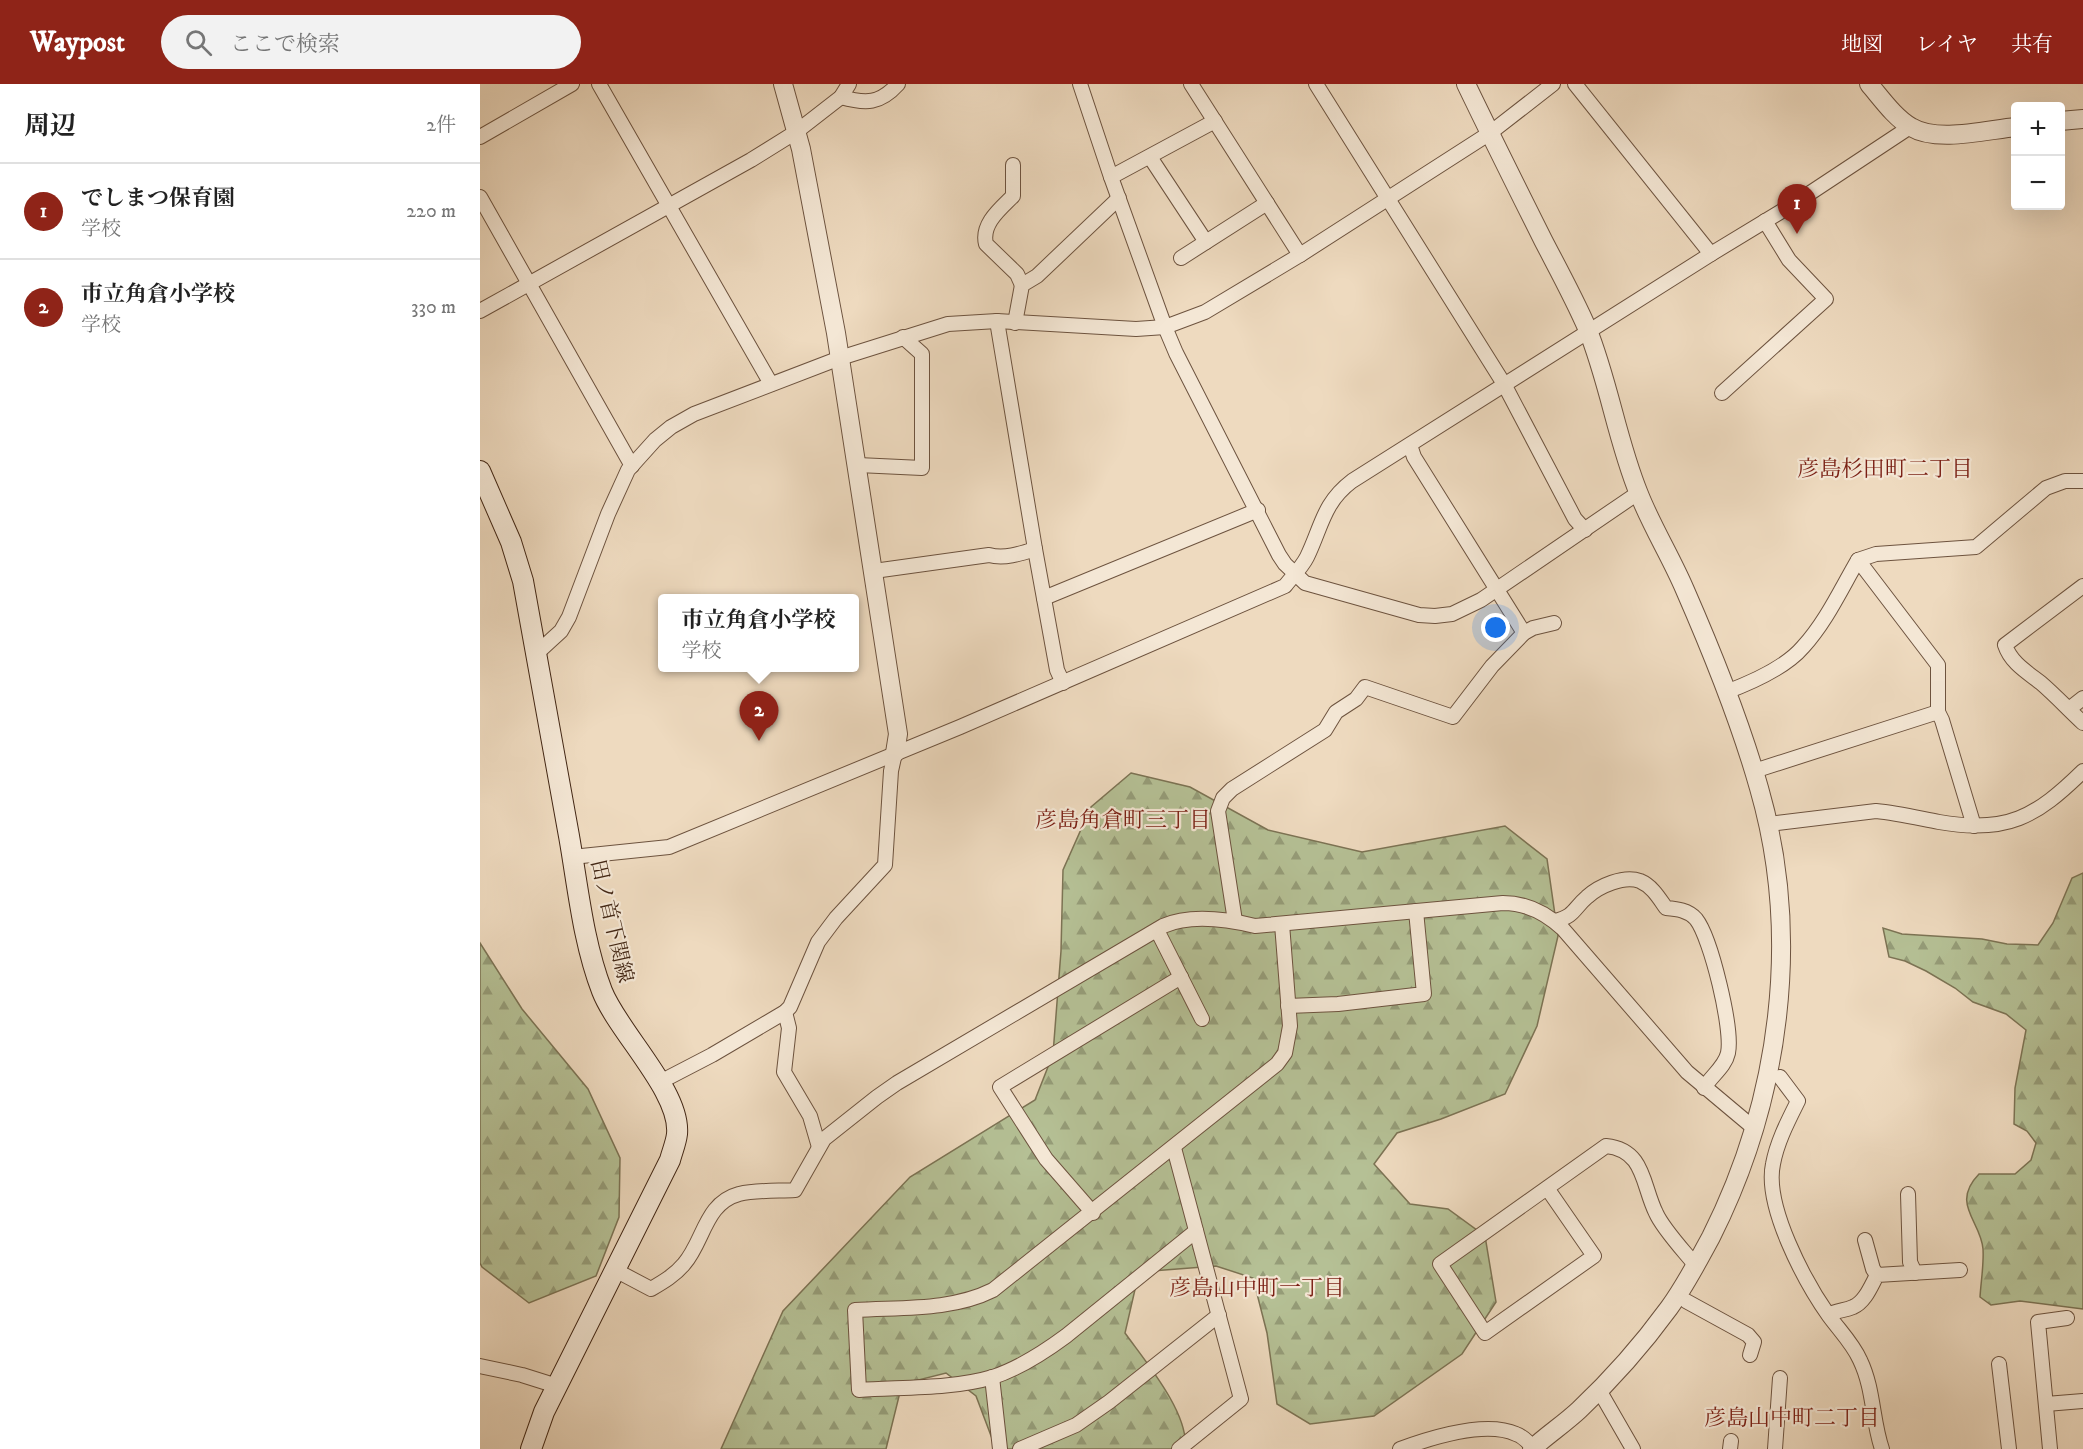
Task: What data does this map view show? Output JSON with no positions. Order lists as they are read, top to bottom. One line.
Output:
{"streets":{"main road":["田ノ首下関線"]},"districts":["彦島杉田町二丁目","彦島角倉町三丁目","彦島山中町一丁目","彦島山中町二丁目"],"page":{"header":"Waypost","search":"ここで検索","nav":["地図","レイヤ","共有"],"heading":["周辺","2件"],"map_buttons":["+","−"],"list":[{"mark":"1","name":"でしまつ保育園","note":"学校","value":"220 m"},{"mark":"2","name":"市立角倉小学校","note":"学校","value":"330 m"}],"pins":["1","2"],"popup":["市立角倉小学校","学校"]}}
